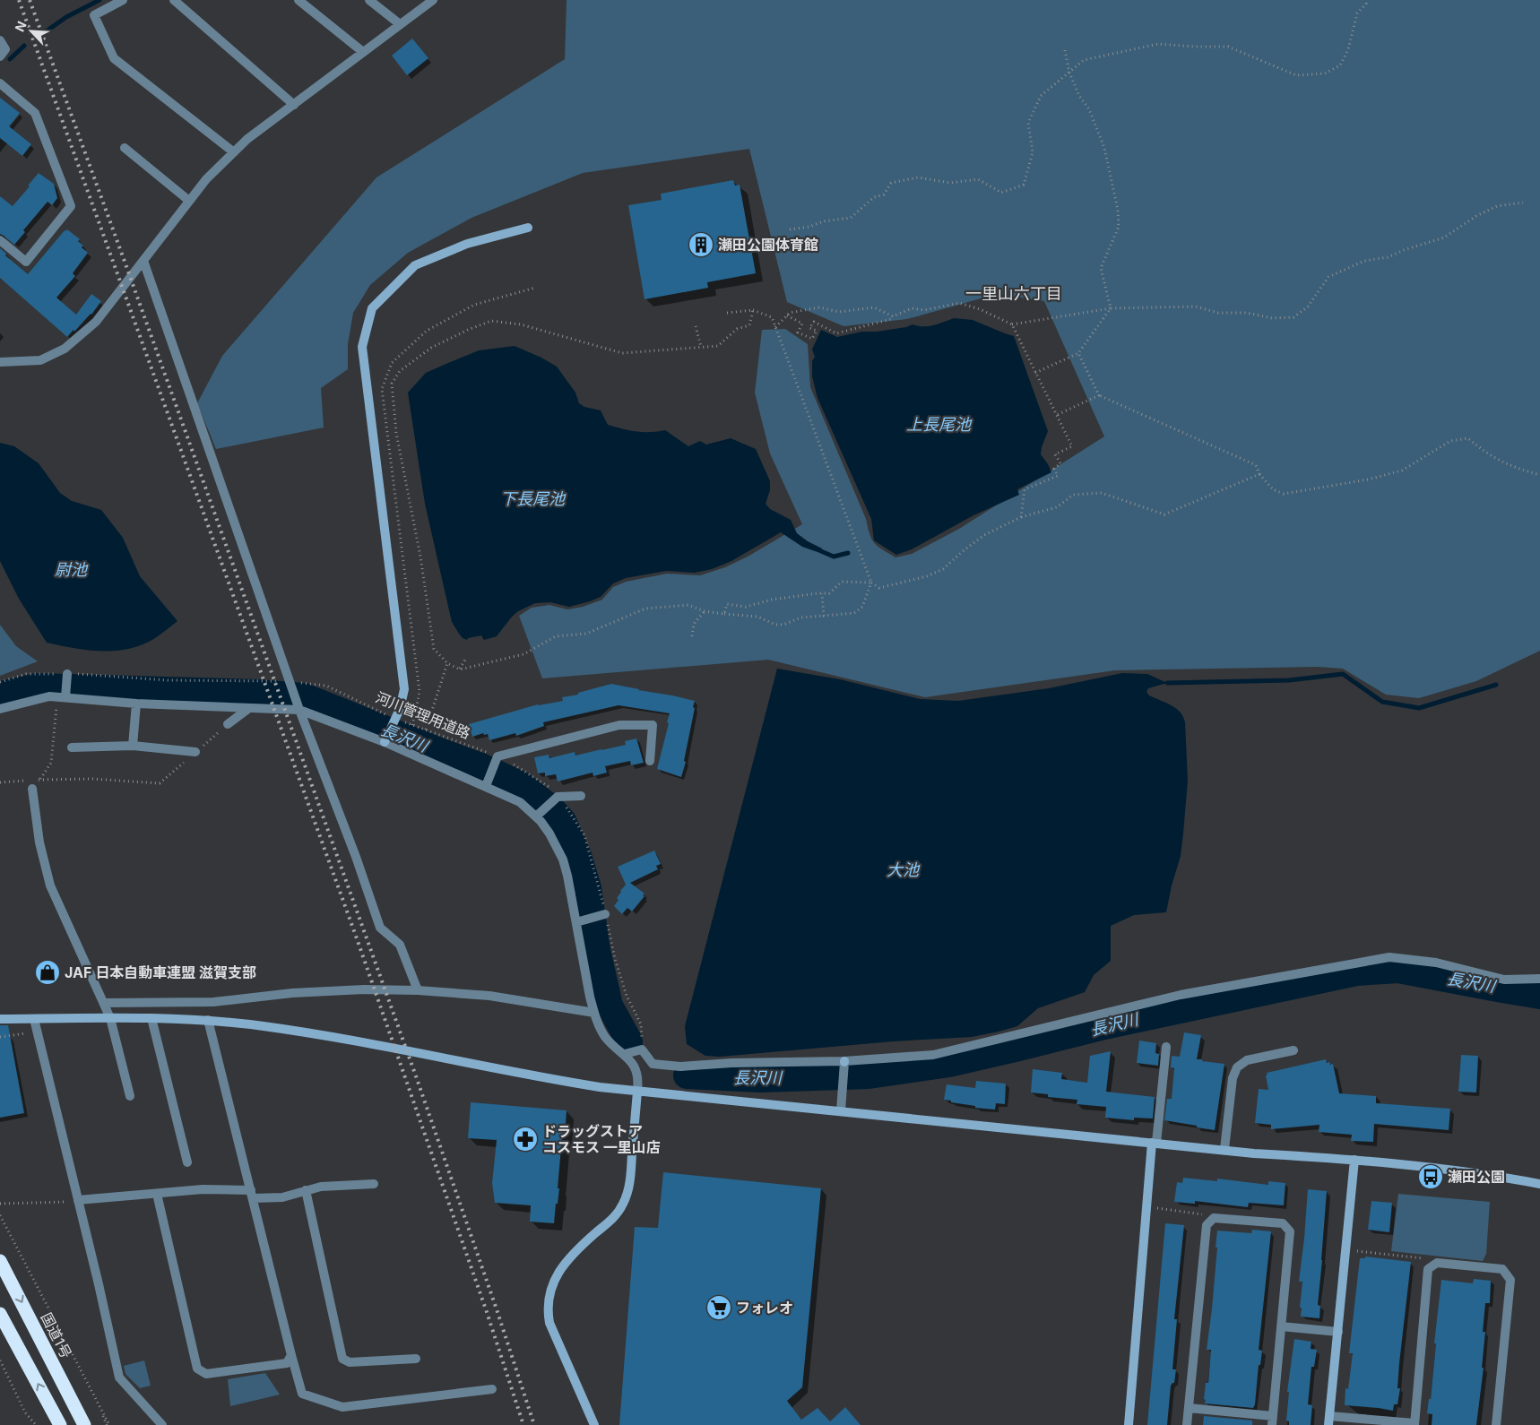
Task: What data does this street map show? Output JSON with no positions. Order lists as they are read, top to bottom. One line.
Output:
{"streets":{"highway":["国道1号"],"path":["河川管理用道路"]},"districts":["一里山六丁目"],"water":["上長尾池","下長尾池","尉池","長沢川","大池"],"places":{"building":["瀬田公園体育館"],"shop":["JAF 日本自動車連盟 滋賀支部"],"pharmacy":["ドラッグストア コスモス 一里山店"],"bus stop":["瀬田公園"],"supermarket":["フォレオ"]},"north":"top left"}
